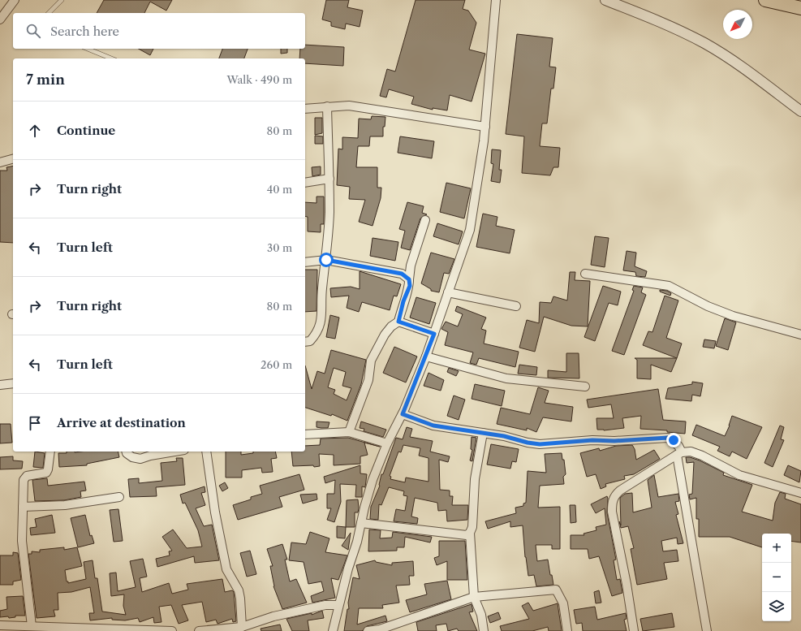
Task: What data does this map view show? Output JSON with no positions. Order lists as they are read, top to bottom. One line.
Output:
{"north":"bottom left","page":{"search":"Search here","heading":["7 min","Walk · 490 m"],"list":[["Continue","80 m"],["Turn right","40 m"],["Turn left","30 m"],["Turn right","80 m"],["Turn left","260 m"],"Arrive at destination"],"map_buttons":["+","−"]}}
